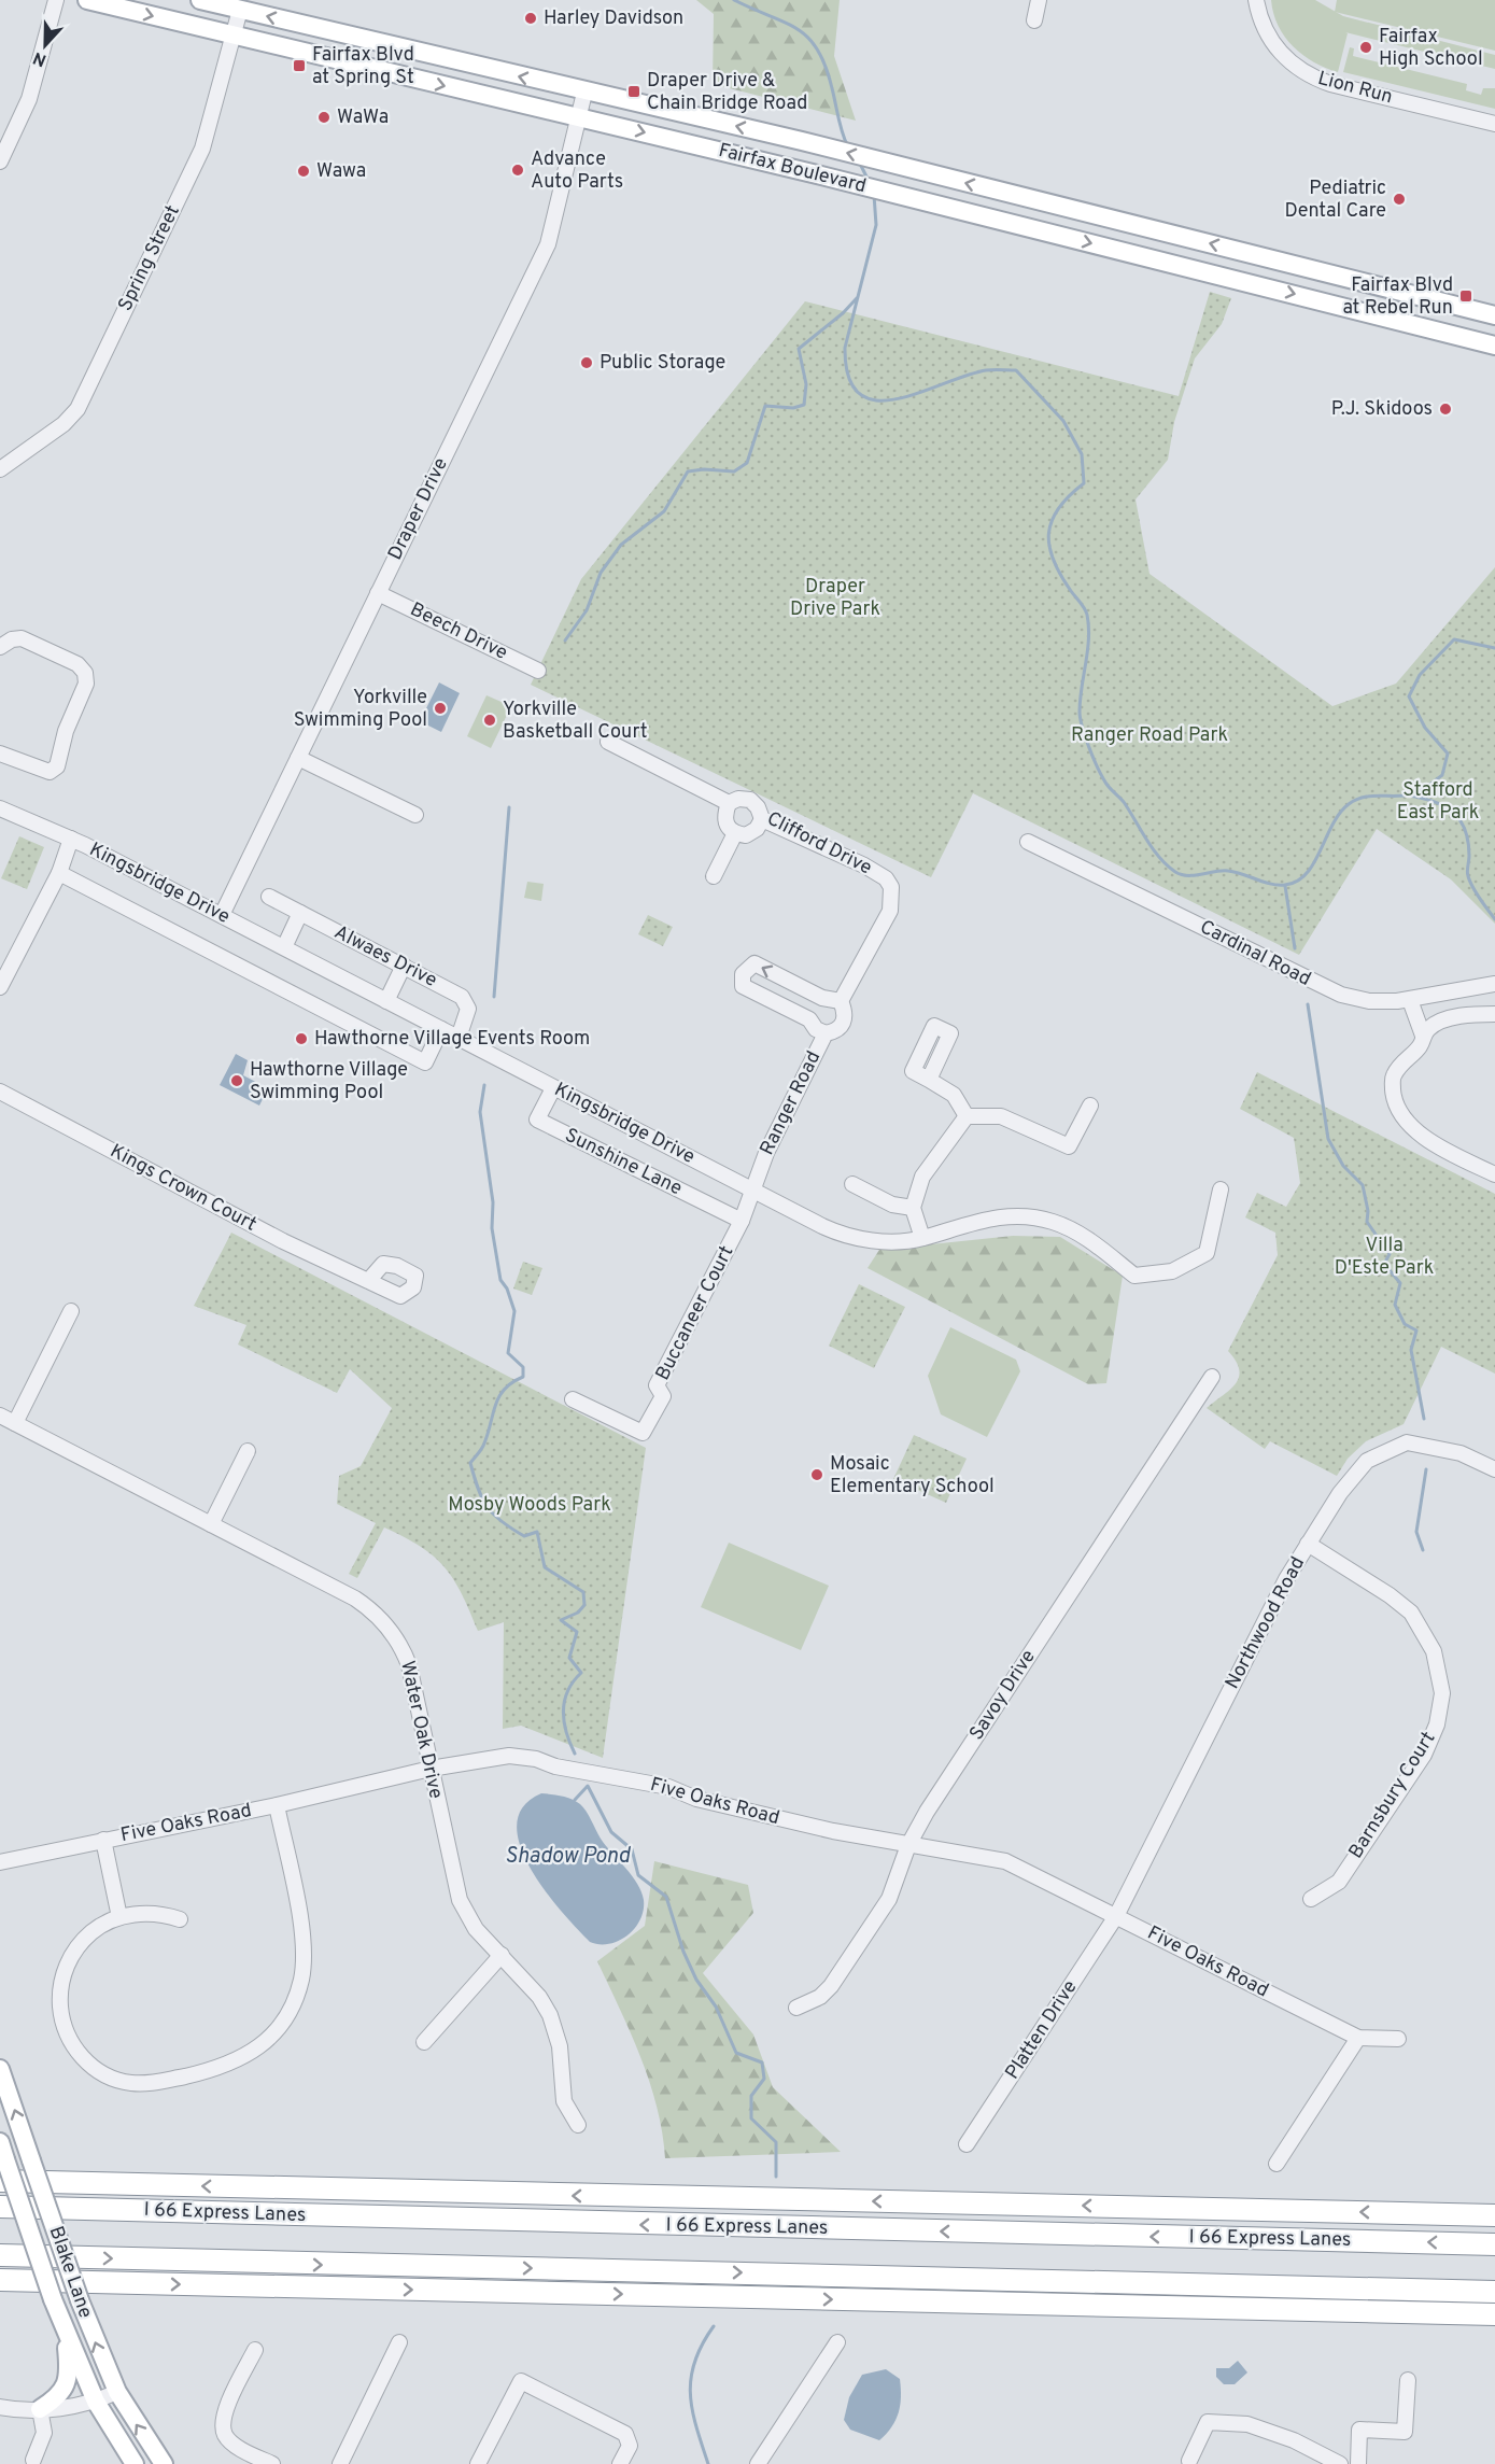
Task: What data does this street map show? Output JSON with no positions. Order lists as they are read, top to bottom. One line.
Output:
{"streets":{"highway":["I 66 Express Lanes"],"main road":["Fairfax Boulevard","Blake Lane"],"street":["Lion Run","Spring Street","Draper Drive","Beech Drive","Clifford Drive","Kingsbridge Drive","Cardinal Road","Alwaes Drive","Ranger Road","Sunshine Lane","Kings Crown Court","Buccaneer Court","Northwood Road","Savoy Drive","Water Oak Drive","Barnsbury Court","Five Oaks Road","Platten Drive"]},"crossings":[["Fairfax Boulevard","Spring Street"],["Fairfax Boulevard","Draper Drive"],["Draper Drive","Beech Drive"],["Draper Drive","Kingsbridge Drive"],["Clifford Drive","Ranger Road"],["Kingsbridge Drive","Alwaes Drive"],["Kingsbridge Drive","Ranger Road"],["Kingsbridge Drive","Sunshine Lane"],["Kingsbridge Drive","Buccaneer Court"],["Ranger Road","Buccaneer Court"],["Sunshine Lane","Buccaneer Court"],["Northwood Road","Barnsbury Court"],["Northwood Road","Five Oaks Road"],["Northwood Road","Platten Drive"],["Savoy Drive","Five Oaks Road"],["Water Oak Drive","Five Oaks Road"],["Five Oaks Road","Platten Drive"]],"water":["Shadow Pond"],"parks":["Draper Drive Park","Ranger Road Park","Stafford East Park","Villa D'Este Park","Mosby Woods Park"],"places":{"other":["Harley Davidson","Fairfax High School","WaWa","Advance Auto Parts","Wawa","Pediatric Dental Care","Public Storage","P.J. Skidoos","Yorkville Swimming Pool","Yorkville Basketball Court","Hawthorne Village Events Room","Hawthorne Village Swimming Pool","Mosaic Elementary School"],"transit":["Fairfax Blvd at Spring St","Draper Drive & Chain Bridge Road","Fairfax Blvd at Rebel Run"]},"north":"bottom"}
